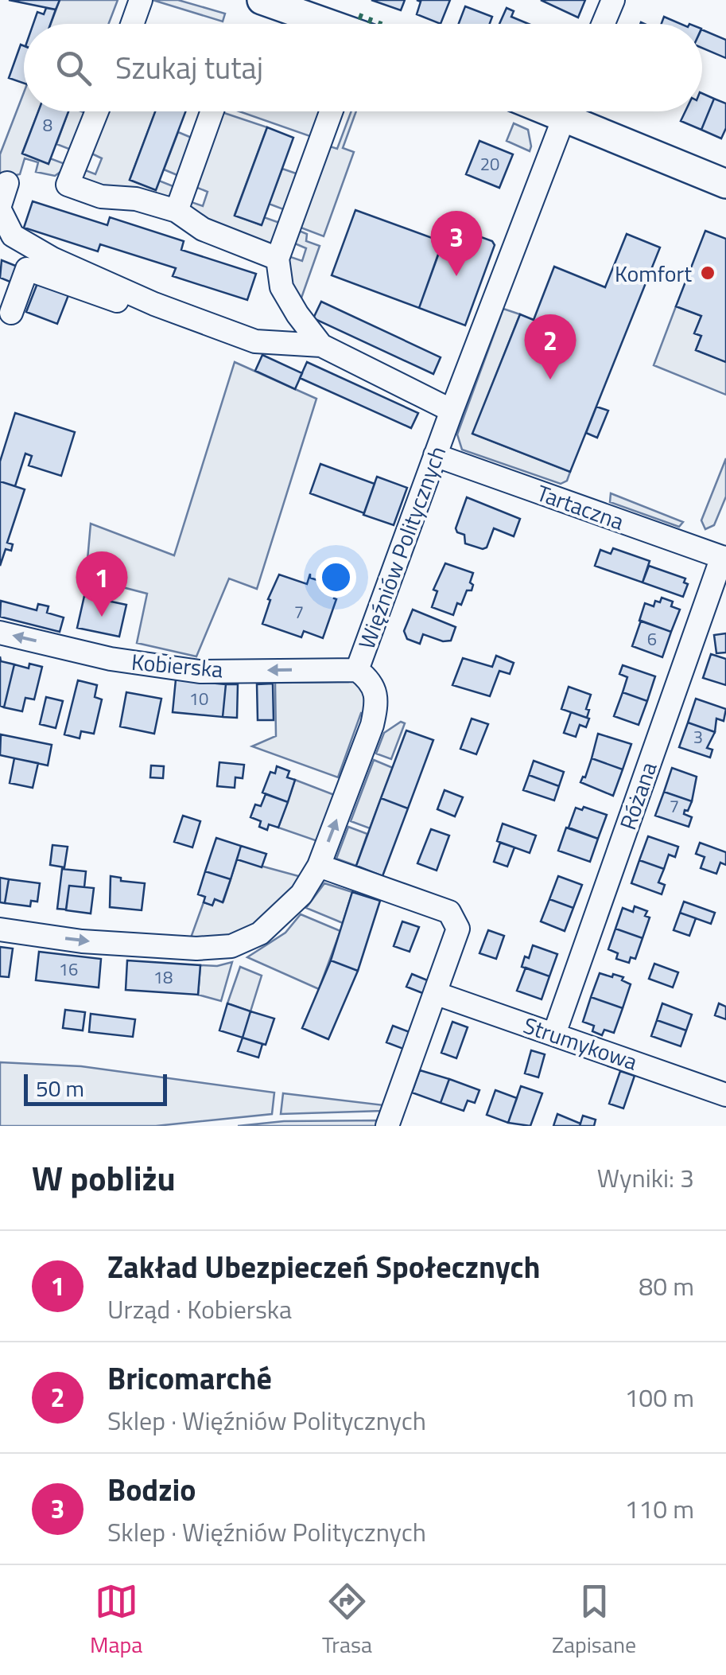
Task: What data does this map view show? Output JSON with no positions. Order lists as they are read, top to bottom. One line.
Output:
{"streets":{"street":["Tartaczna","Więźniów Politycznych","Kobierska","Różana","Strumykowa"]},"crossings":[["Tartaczna","Więźniów Politycznych"],["Tartaczna","Różana"],["Więźniów Politycznych","Kobierska"],["Różana","Strumykowa"]],"one_way":["Kobierska"],"places":["Komfort"],"house_numbers":["8","20","7","6","10","3","7","16","18"],"scale_bar":"50 m","page":{"search":"Szukaj tutaj","pins":["3","2","1"],"scale":"50 m","heading":["W pobliżu","Wyniki: 3"],"list":[{"mark":"1","name":"Zakład Ubezpieczeń Społecznych","note":"Urząd · Kobierska","value":"80 m"},{"mark":"2","name":"Bricomarché","note":"Sklep · Więźniów Politycznych","value":"100 m"},{"mark":"3","name":"Bodzio","note":"Sklep · Więźniów Politycznych","value":"110 m"}],"nav":["Mapa","Trasa","Zapisane"]}}
